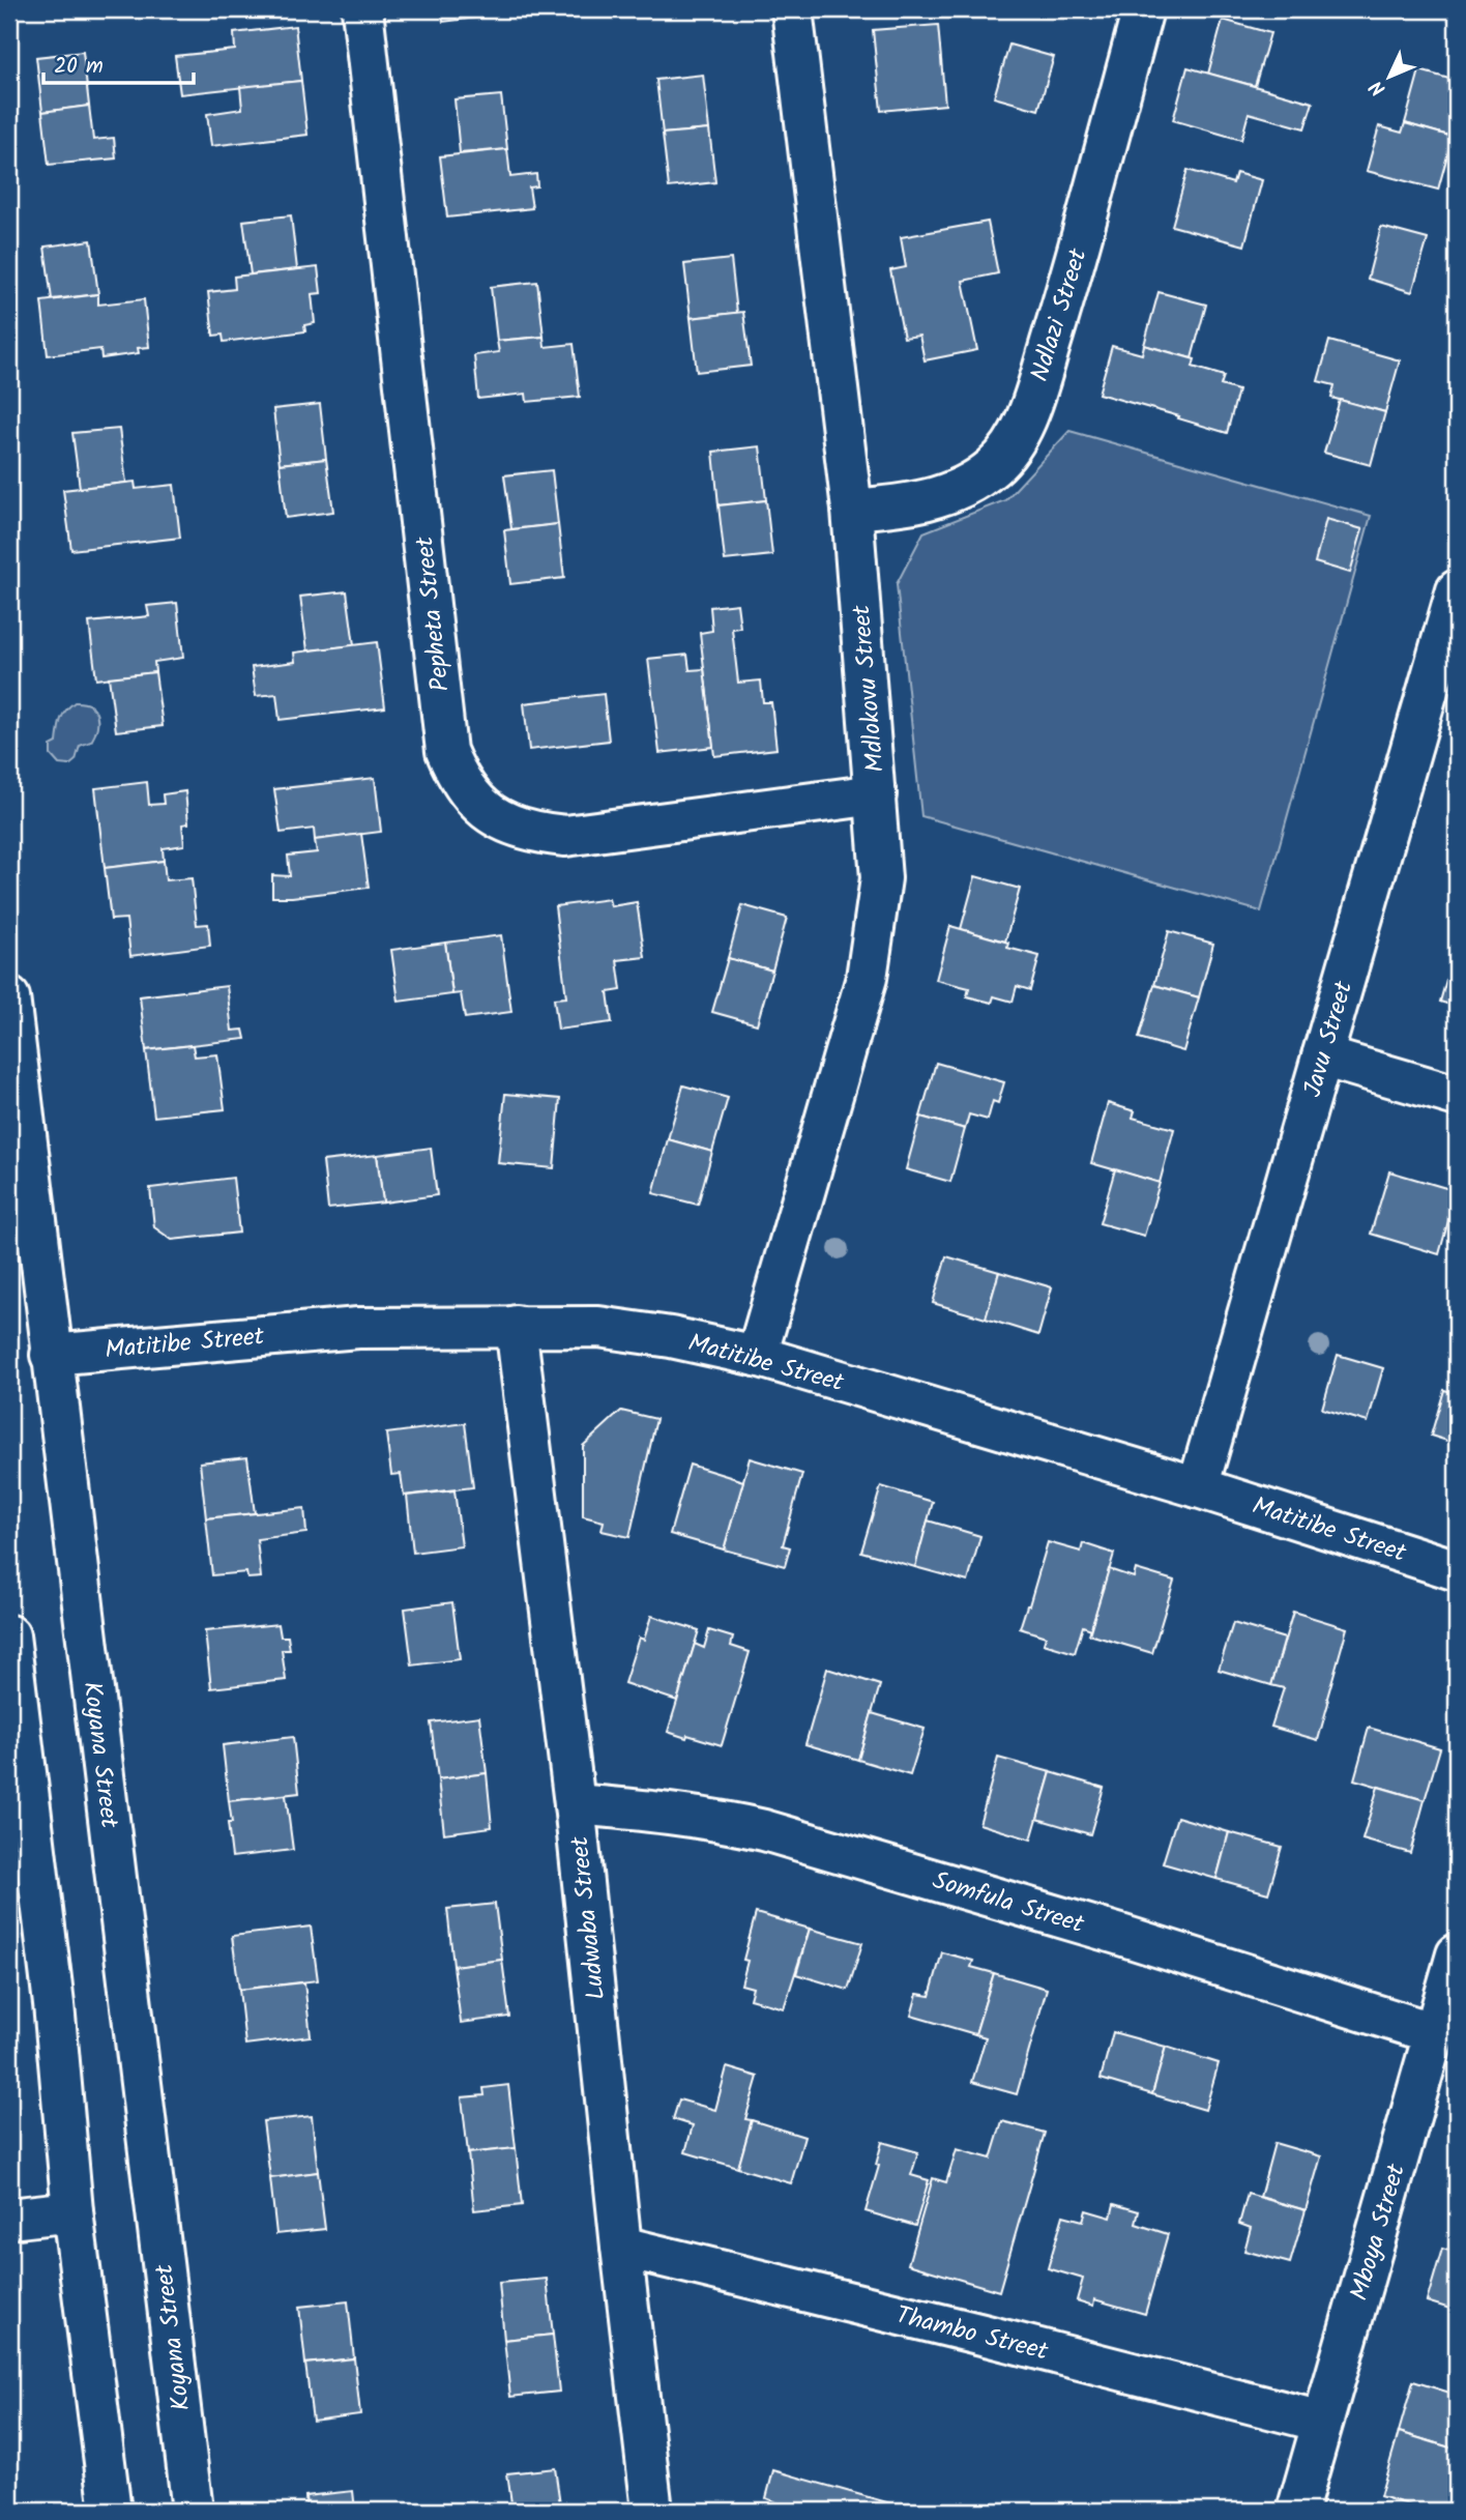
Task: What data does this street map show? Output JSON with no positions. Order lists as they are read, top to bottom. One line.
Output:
{"streets":{"street":["Ndlazi Street","Pepheta Street","Mdlokovu Street","Javu Street","Matitibe Street","Koyana Street","Somfula Street","Ludwaba Street","Mboya Street","Thambo Street"]},"crossings":[["Ndlazi Street","Mdlokovu Street"],["Pepheta Street","Mdlokovu Street"],["Mdlokovu Street","Matitibe Street"],["Javu Street","Matitibe Street"],["Matitibe Street","Koyana Street"],["Matitibe Street","Ludwaba Street"],["Somfula Street","Ludwaba Street"],["Somfula Street","Mboya Street"],["Ludwaba Street","Thambo Street"],["Mboya Street","Thambo Street"]],"scale_bar":"20 m","north":"bottom left"}
